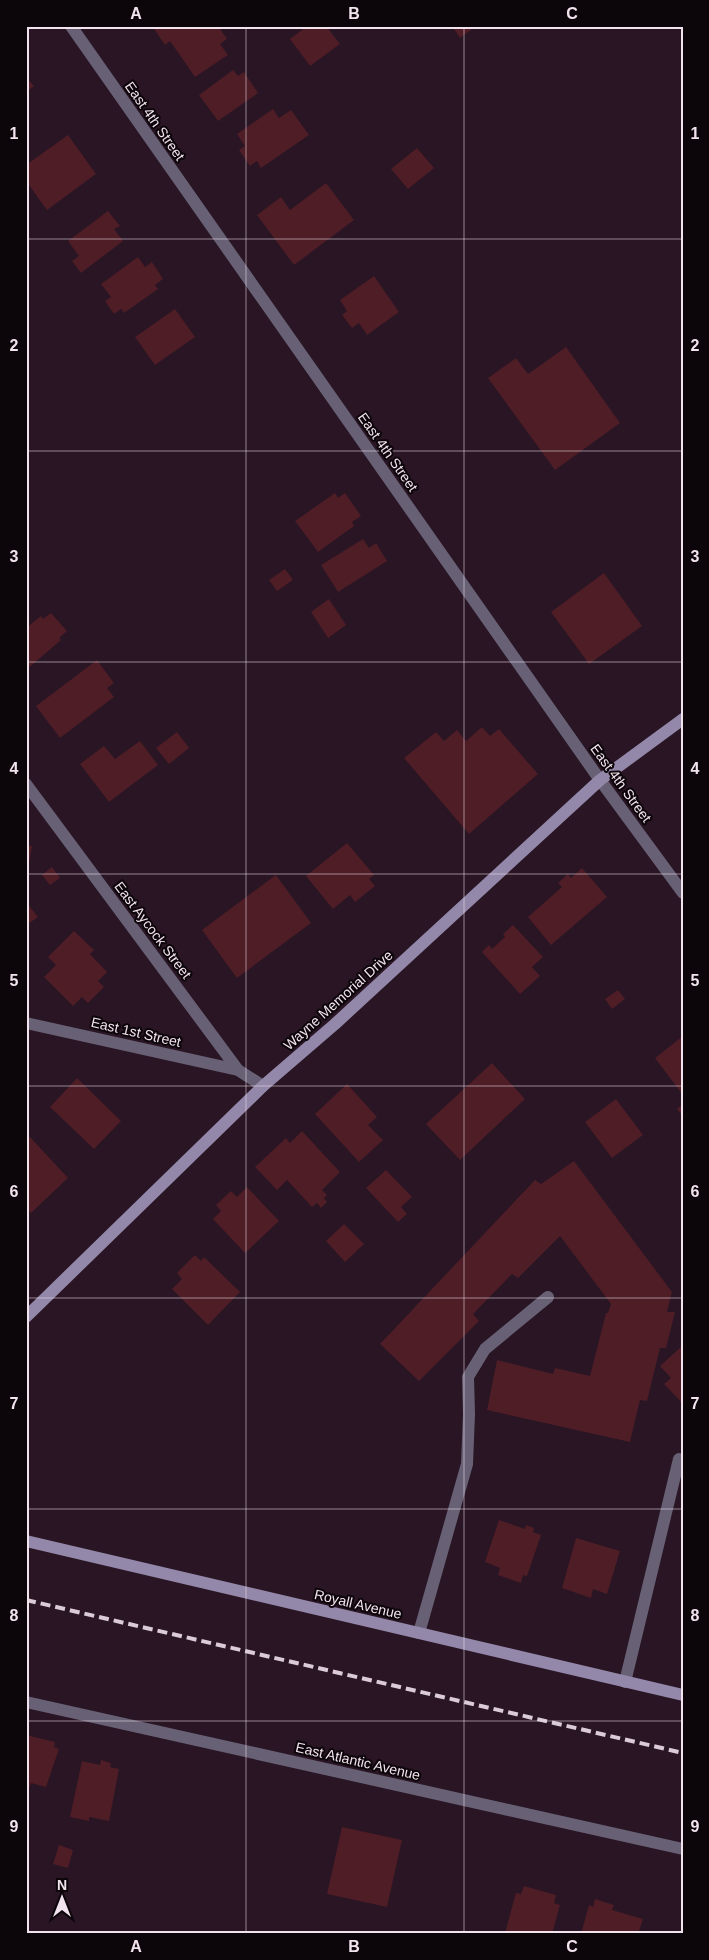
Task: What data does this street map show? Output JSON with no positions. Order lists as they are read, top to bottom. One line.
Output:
{"streets":{"main road":["Wayne Memorial Drive","Royall Avenue"],"street":["East 4th Street","East Aycock Street","East 1st Street","East Atlantic Avenue"]},"crossings":[["East 4th Street","Wayne Memorial Drive"],["East Aycock Street","Wayne Memorial Drive"],["East Aycock Street","East 1st Street"]],"north":"top","grid":{"columns":["A","B","C"],"rows":["1","2","3","4","5","6","7","8","9"]}}
